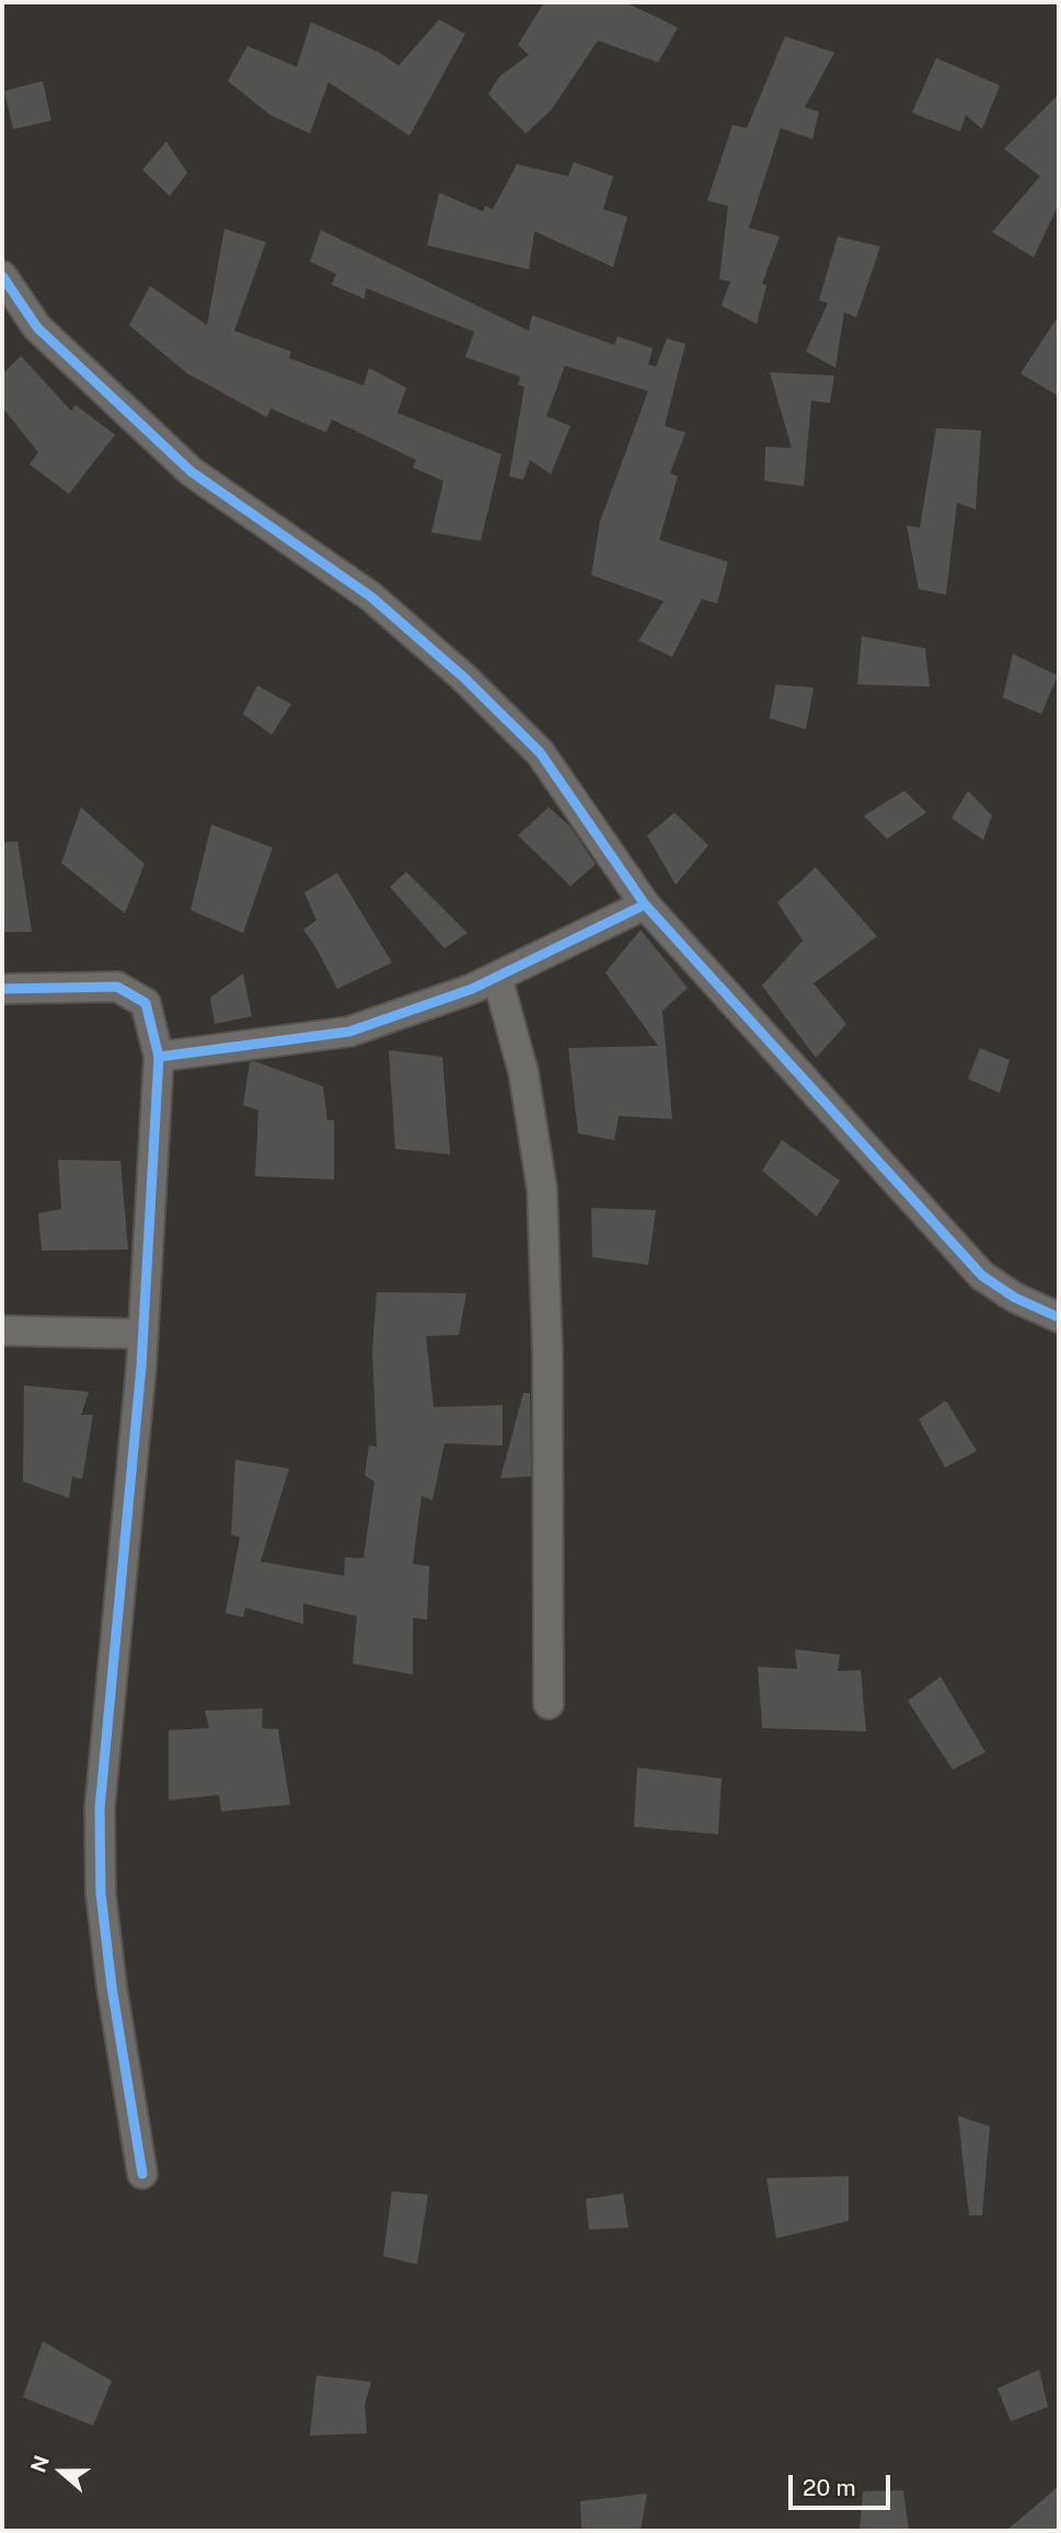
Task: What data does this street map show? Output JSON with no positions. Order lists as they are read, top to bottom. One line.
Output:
{"scale_bar":"20 m","north":"left"}
